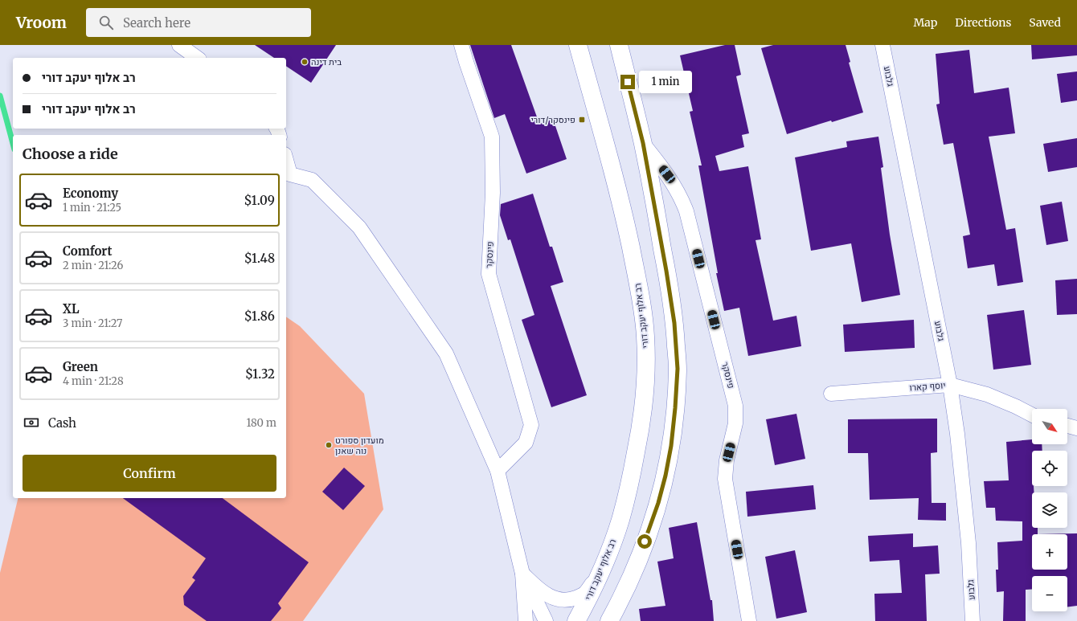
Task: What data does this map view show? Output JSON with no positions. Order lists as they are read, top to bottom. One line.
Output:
{"streets":{"main road":["רב אלוף יעקב דורי"],"street":["גלבוע","פינסקר","יוסף קארו"]},"crossings":[["גלבוע","יוסף קארו"]],"places":{"other":["בית דינה","מועדון ספורט נוה שאנן"],"transit":["פינסקר/דורי"]},"north":"bottom right","page":{"header":"Vroom","search":"Search here","nav":["Map","Directions","Saved"],"banner":["רב אלוף יעקב דורי","רב אלוף יעקב דורי"],"bubble":"1 min","heading":"Choose a ride","list":[{"name":"Economy","note":"1 min · 21:25","value":"$1.09"},{"name":"Comfort","note":"2 min · 21:26","value":"$1.48"},{"name":"XL","note":"3 min · 21:27","value":"$1.86"},{"name":"Green","note":"4 min · 21:28","value":"$1.32"}],"pay":["Cash","180 m"],"map_buttons":["+","−"],"buttons":"Confirm"}}
